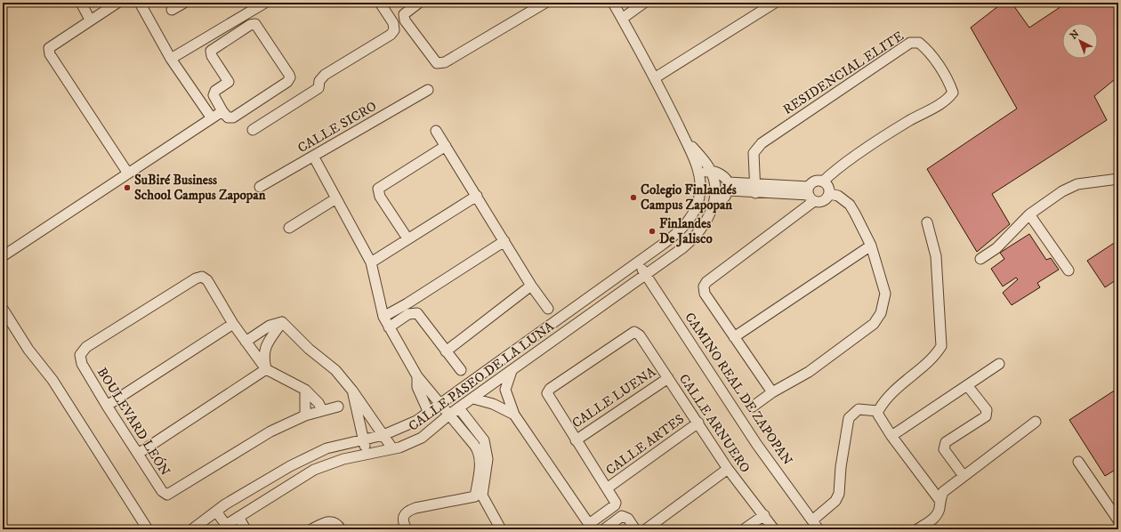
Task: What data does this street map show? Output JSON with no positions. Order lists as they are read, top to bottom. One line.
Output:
{"streets":{"street":["RESIDENCIAL ELITE","CALLE SICRO","CALLE PASEO DE LA LUNA","CAMINO REAL DE ZAPOPAN","CALLE LUENA","BOULEVARD LEÓN","CALLE ARNUERO","CALLE ARTES"]},"crossings":[["CALLE PASEO DE LA LUNA","CAMINO REAL DE ZAPOPAN"],["CALLE LUENA","CALLE ARNUERO"],["CALLE ARNUERO","CALLE ARTES"]],"places":["SuBiré Business School Campus Zapopan","Colegio Finlandés Campus Zapopan","Finlandes De Jalisco"],"north":"top left"}
